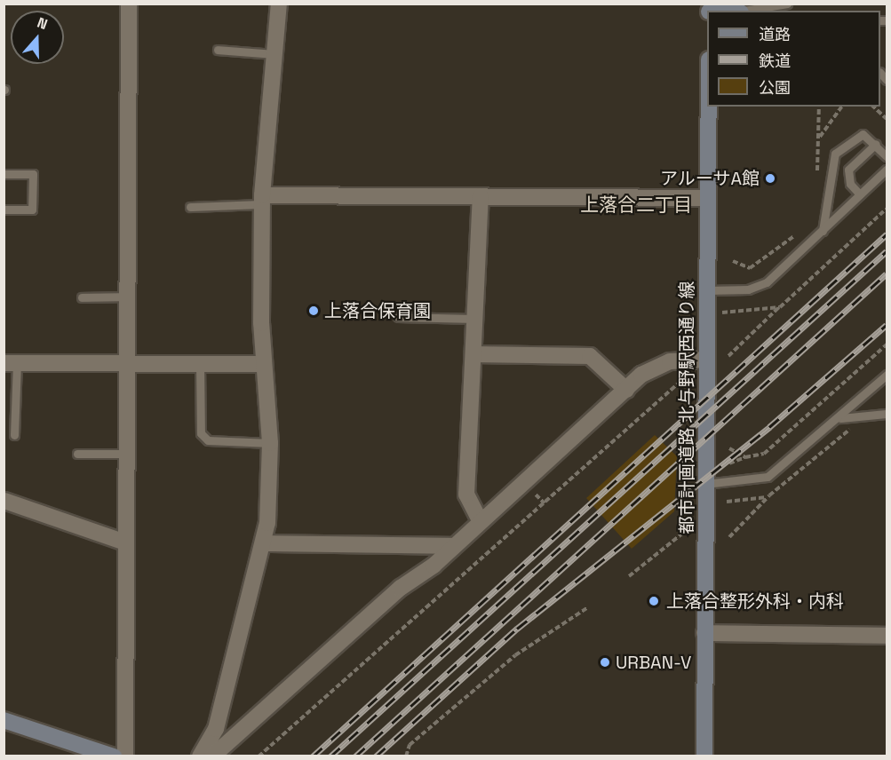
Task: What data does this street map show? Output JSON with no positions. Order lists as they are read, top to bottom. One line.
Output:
{"streets":{"street":["都市計画道路 北与野駅西通り線"]},"districts":["上落合二丁目"],"places":["アルーサA館","上落合保育園","上落合整形外科・内科","URBAN-V"],"legend":["道路","鉄道","公園"],"north":"top"}
